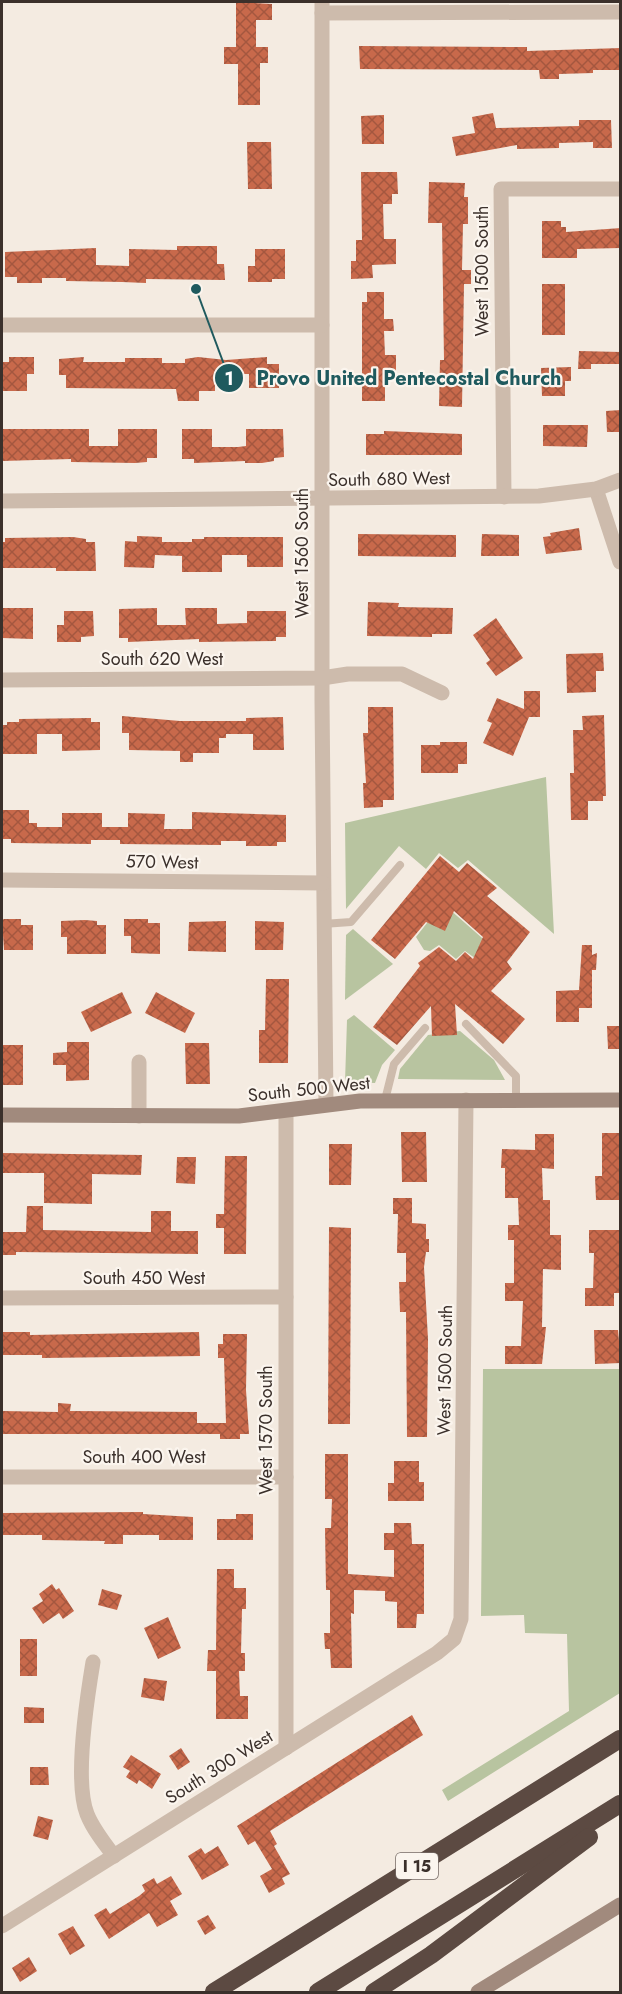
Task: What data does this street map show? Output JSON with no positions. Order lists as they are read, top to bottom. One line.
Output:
{"streets":{"highway":["I 15"],"main road":["South 500 West"],"street":["West 1500 South","South 680 West","West 1560 South","South 620 West","570 West","South 450 West","West 1570 South","South 400 West","South 300 West"]},"crossings":[["West 1500 South","South 680 West"],["West 1500 South","South 500 West"],["West 1500 South","South 300 West"],["South 680 West","West 1560 South"],["West 1560 South","South 620 West"],["West 1560 South","570 West"],["West 1560 South","South 500 West"],["South 500 West","West 1570 South"],["South 450 West","West 1570 South"],["West 1570 South","South 400 West"],["West 1570 South","South 300 West"]],"places":["Provo United Pentecostal Church"]}
